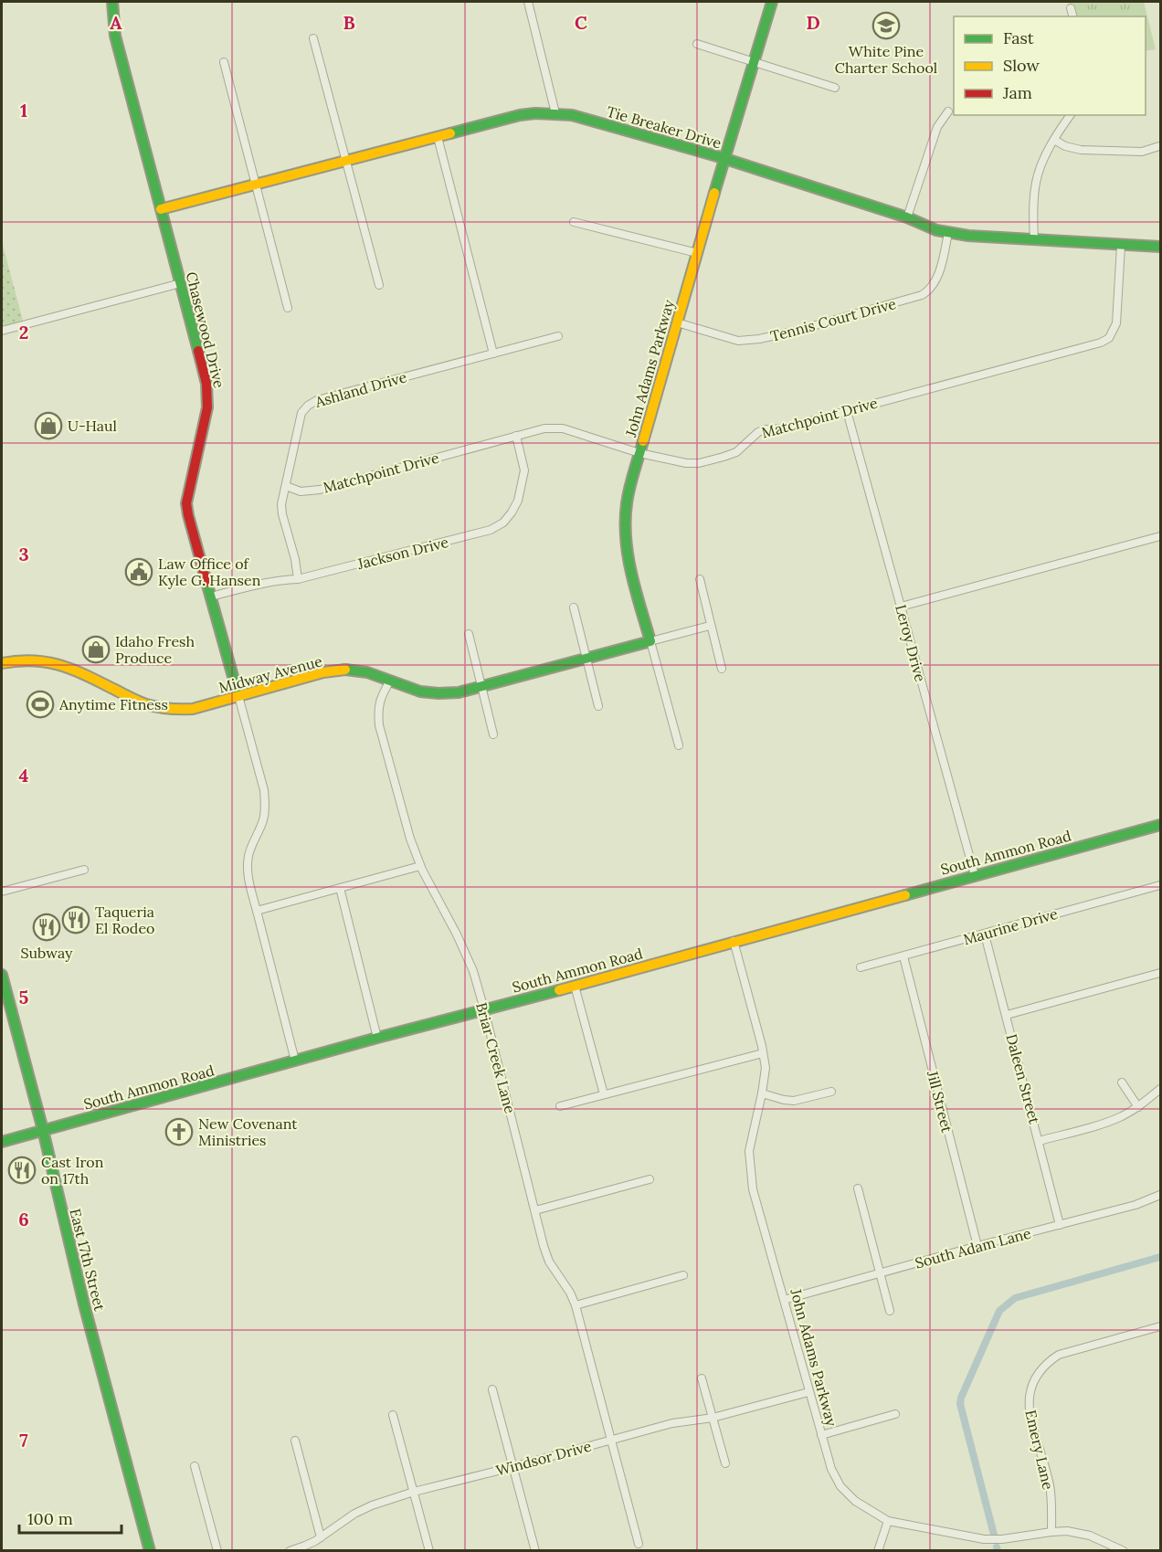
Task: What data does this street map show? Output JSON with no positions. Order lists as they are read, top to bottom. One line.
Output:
{"streets":{"street":["Tie Breaker Drive","Tennis Court Drive","Chasewood Drive","John Adams Parkway","Ashland Drive","Matchpoint Drive","Jackson Drive","Leroy Drive","Midway Avenue","South Ammon Road","Maurine Drive","Briar Creek Lane","Daleen Street","Jill Street","South Adam Lane","East 17th Street","Emery Lane","Windsor Drive"]},"crossings":[["Tie Breaker Drive","Tennis Court Drive"],["Tie Breaker Drive","Chasewood Drive"],["Tie Breaker Drive","John Adams Parkway"],["Tie Breaker Drive","Matchpoint Drive"],["Tennis Court Drive","John Adams Parkway"],["Chasewood Drive","Jackson Drive"],["Chasewood Drive","Midway Avenue"],["John Adams Parkway","Matchpoint Drive"],["John Adams Parkway","Midway Avenue"],["John Adams Parkway","South Ammon Road"],["John Adams Parkway","South Adam Lane"],["John Adams Parkway","Emery Lane"],["John Adams Parkway","Windsor Drive"],["Ashland Drive","Matchpoint Drive"],["Ashland Drive","Jackson Drive"],["Matchpoint Drive","Jackson Drive"],["Matchpoint Drive","Leroy Drive"],["Leroy Drive","South Ammon Road"],["Midway Avenue","Briar Creek Lane"],["South Ammon Road","Briar Creek Lane"],["South Ammon Road","East 17th Street"],["Maurine Drive","Daleen Street"],["Maurine Drive","Jill Street"],["Briar Creek Lane","Windsor Drive"],["Daleen Street","South Adam Lane"],["Jill Street","South Adam Lane"]],"places":{"school or university":["White Pine Charter School"],"shop":["U-Haul","Idaho Fresh Produce"],"public building":["Law Office of Kyle G. Hansen"],"sports":["Anytime Fitness"],"restaurant":["Taqueria El Rodeo","Subway","Cast Iron on 17th"],"church":["New Covenant Ministries"]},"legend":["Fast","Slow","Jam"],"scale_bar":"100 m","grid":{"columns":["A","B","C","D"],"rows":["1","2","3","4","5","6","7"]}}
